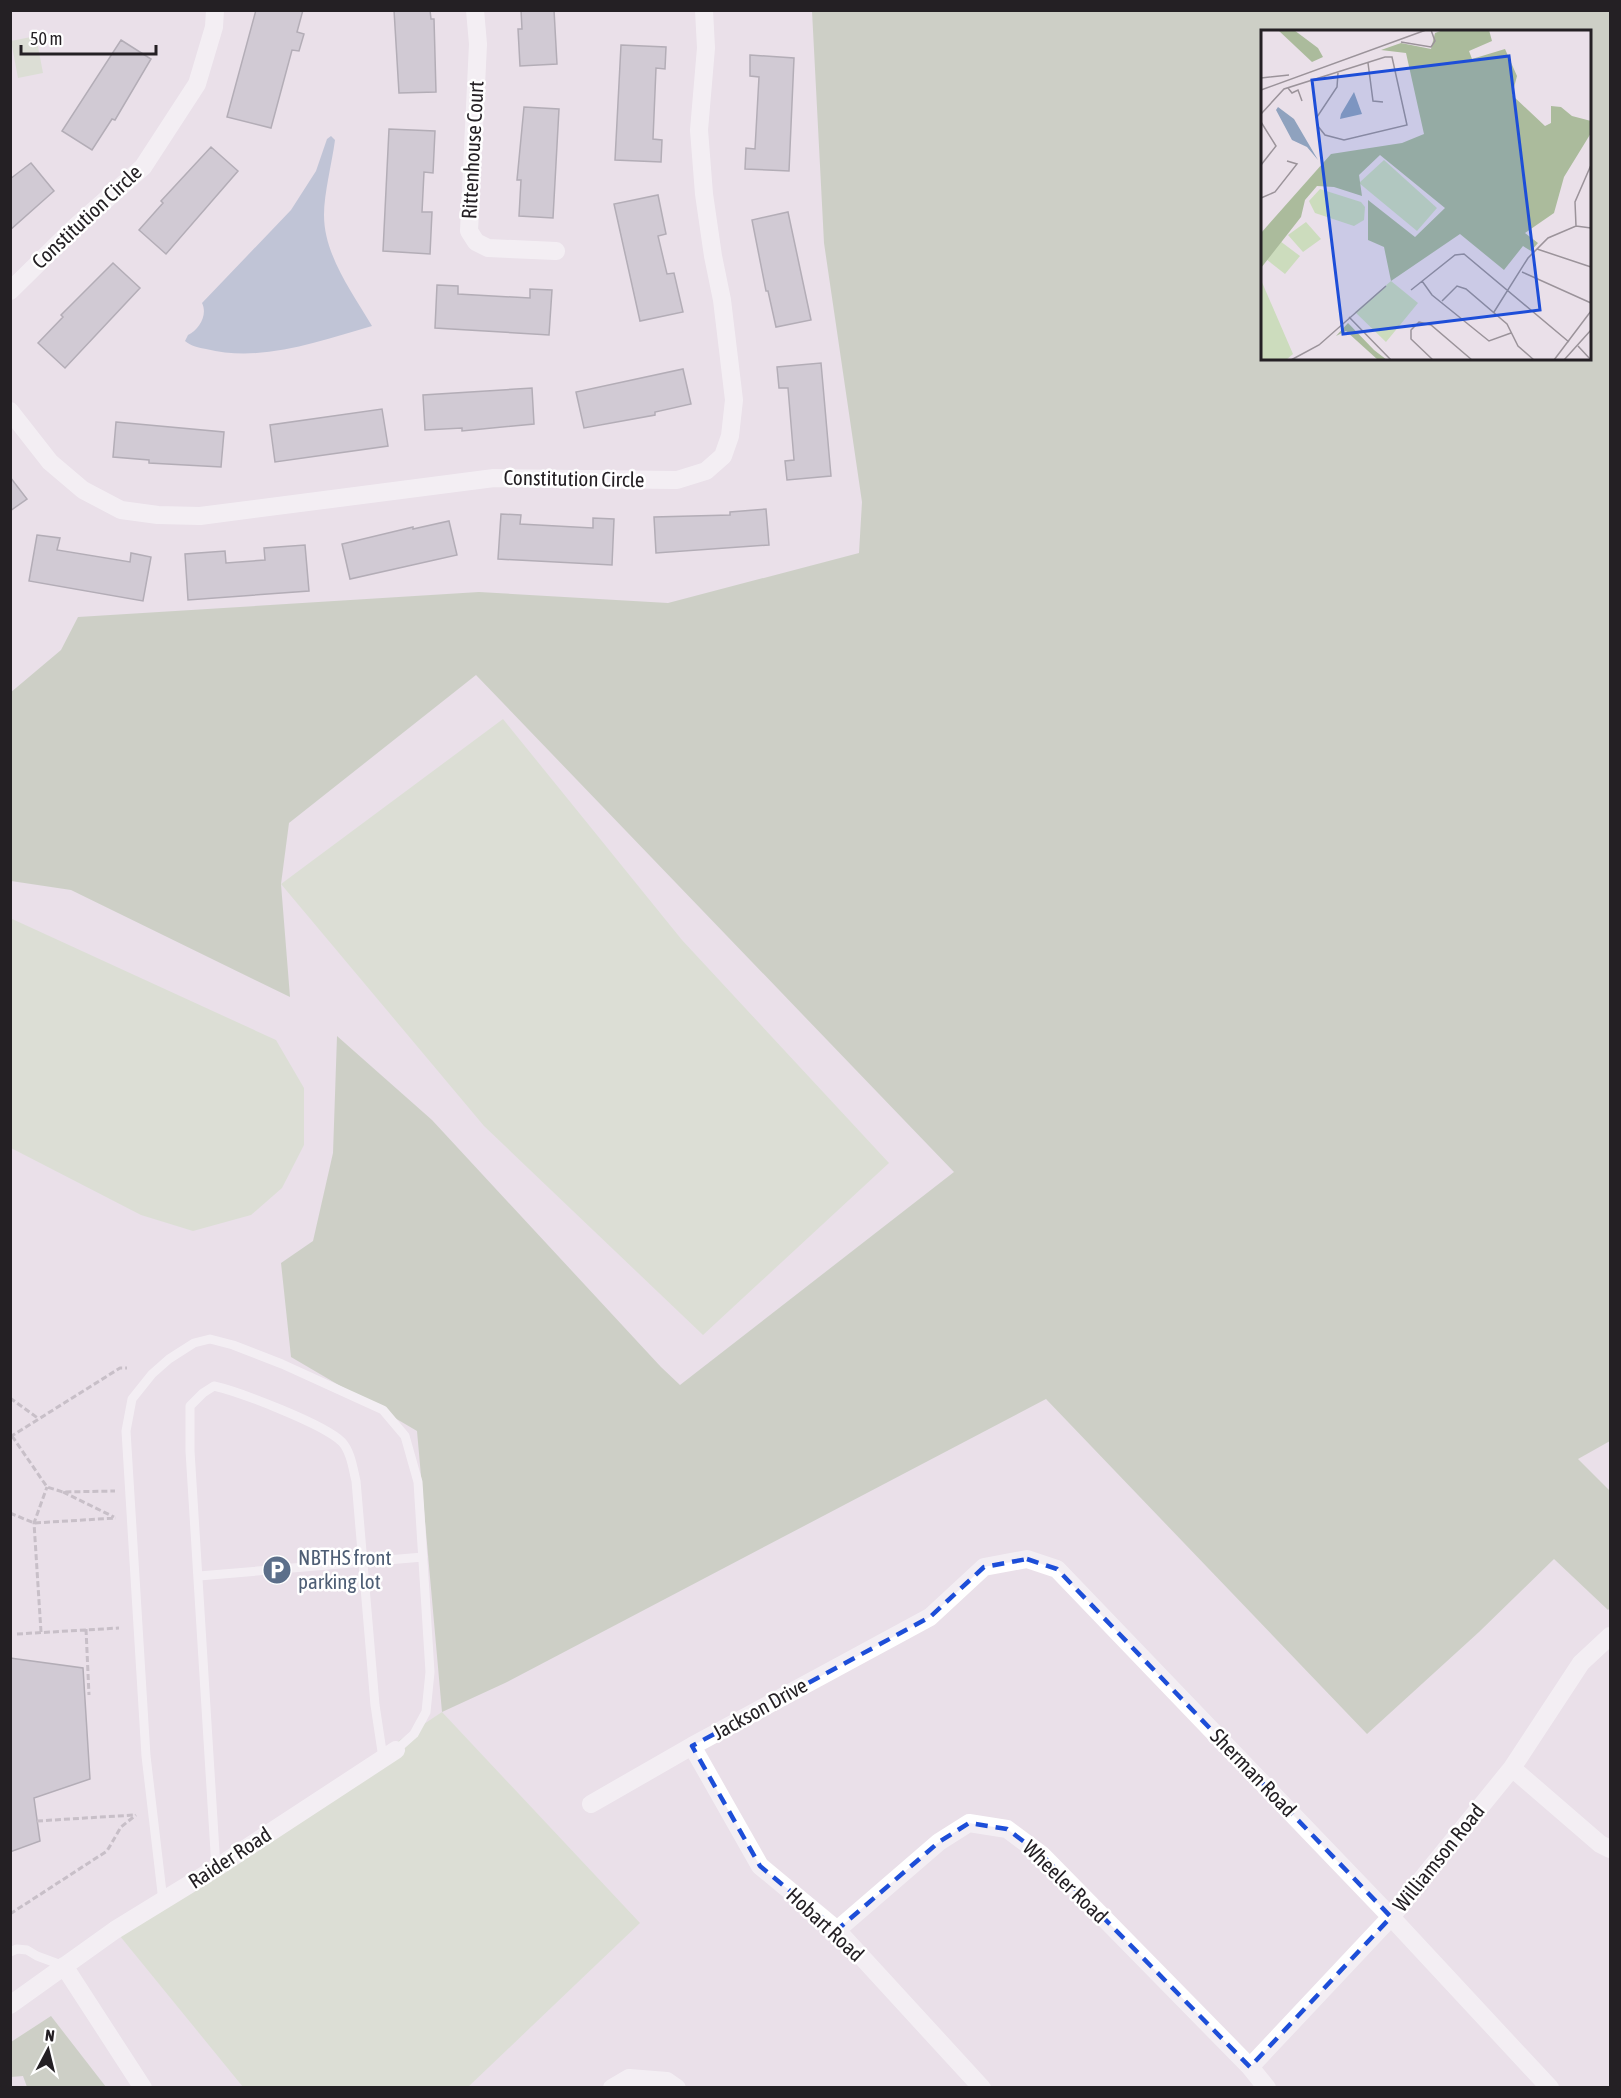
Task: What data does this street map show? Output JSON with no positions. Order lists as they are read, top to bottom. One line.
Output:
{"streets":{"street":["Rittenhouse Court","Constitution Circle","Jackson Drive","Sherman Road","Raider Road","Williamson Road","Wheeler Road","Hobart Road"]},"crossings":[["Jackson Drive","Sherman Road"],["Jackson Drive","Hobart Road"],["Sherman Road","Williamson Road"],["Williamson Road","Wheeler Road"],["Wheeler Road","Hobart Road"]],"places":{"parking":["NBTHS front parking lot"]},"scale_bar":"50 m","north":"top"}
